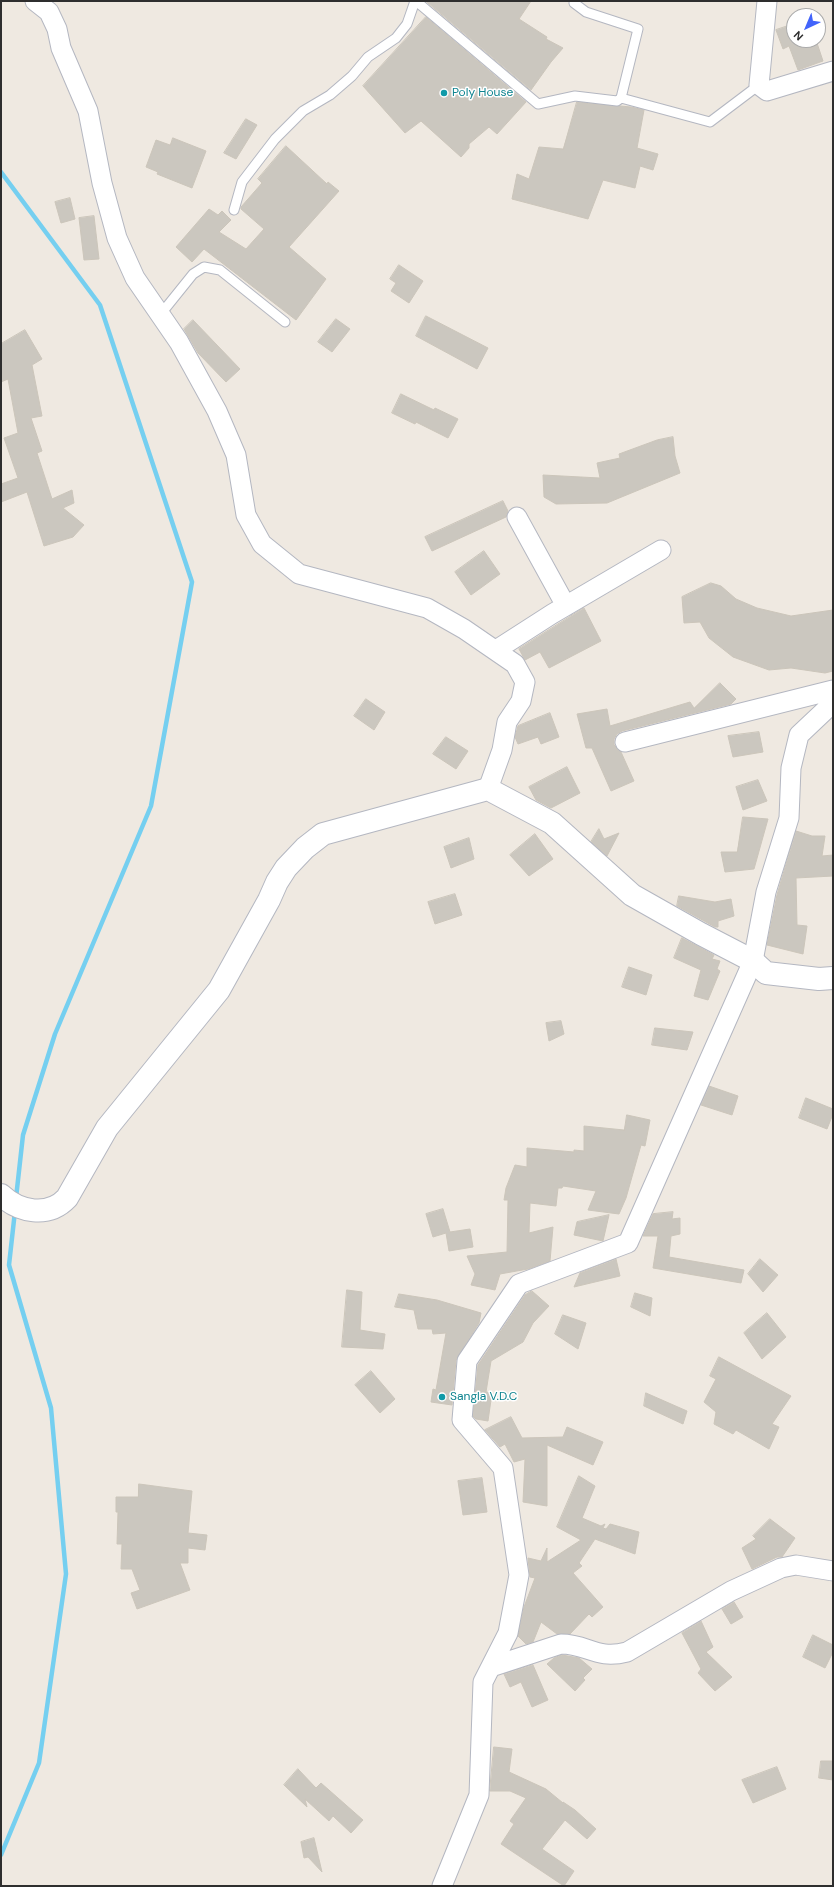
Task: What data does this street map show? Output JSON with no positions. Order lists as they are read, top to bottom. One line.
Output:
{"places":["Poly House","Sangla V.D.C"],"north":"bottom left"}
